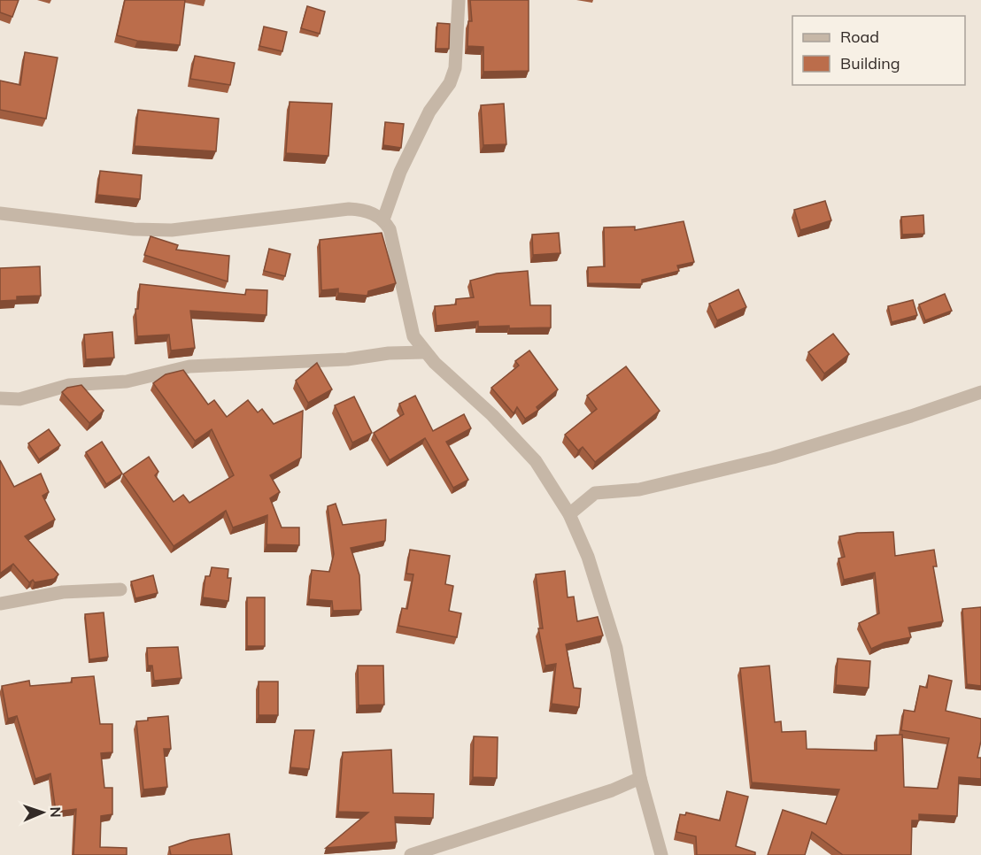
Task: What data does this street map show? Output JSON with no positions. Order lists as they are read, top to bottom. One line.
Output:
{"legend":["Road","Building"],"north":"right"}
